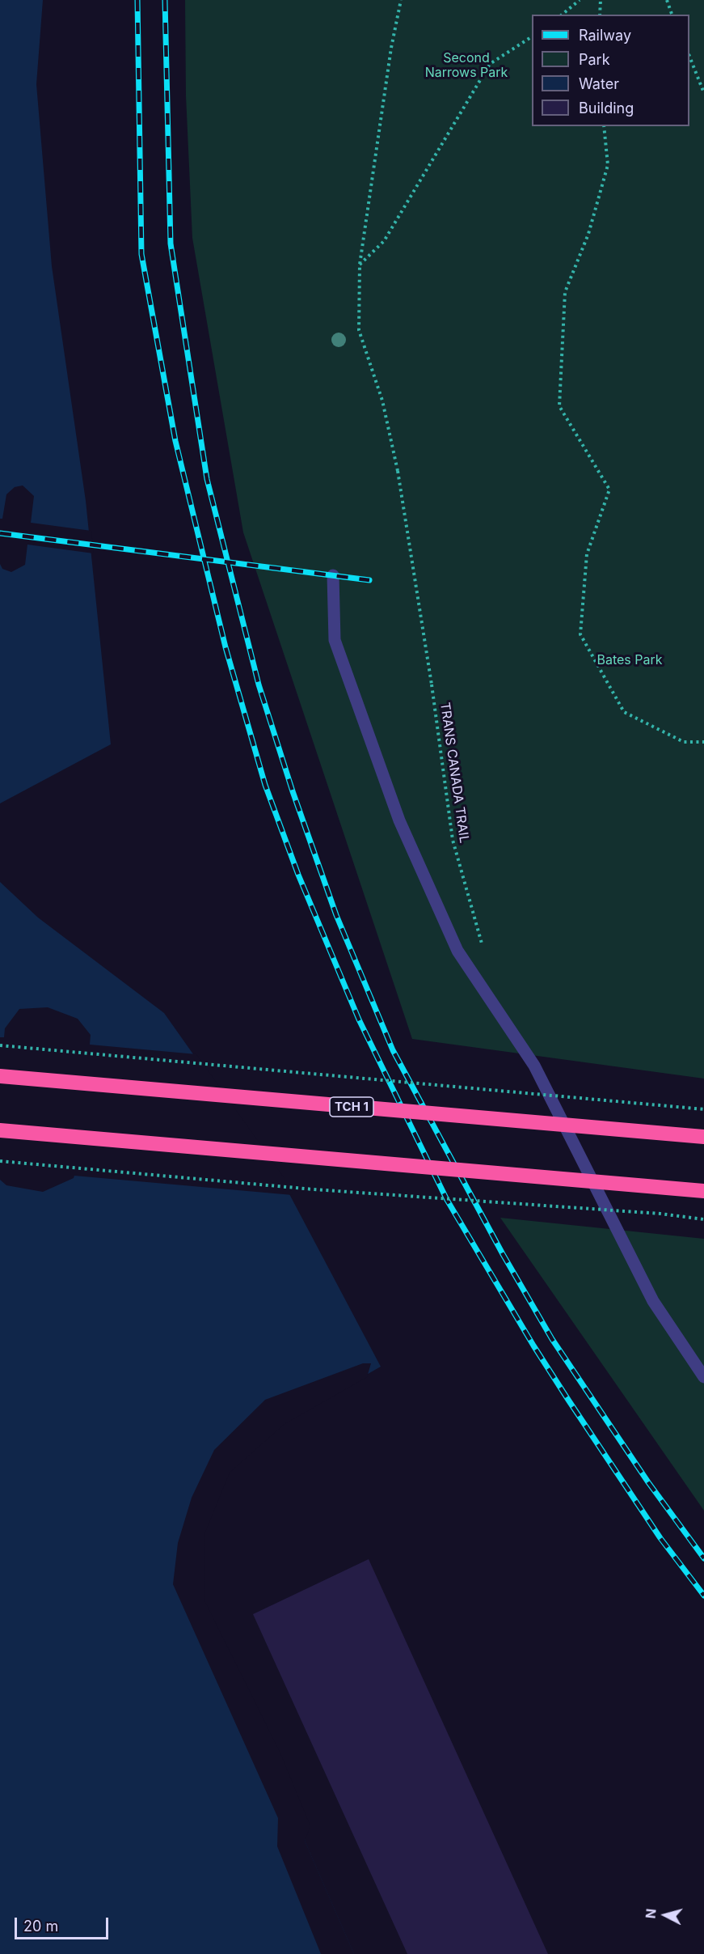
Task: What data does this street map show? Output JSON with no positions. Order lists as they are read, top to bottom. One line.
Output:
{"streets":{"highway":["TCH 1"],"path":["TRANS CANADA TRAIL"]},"parks":["Second Narrows Park","Bates Park"],"legend":["Railway","Park","Water","Building"],"scale_bar":"20 m","north":"left"}
